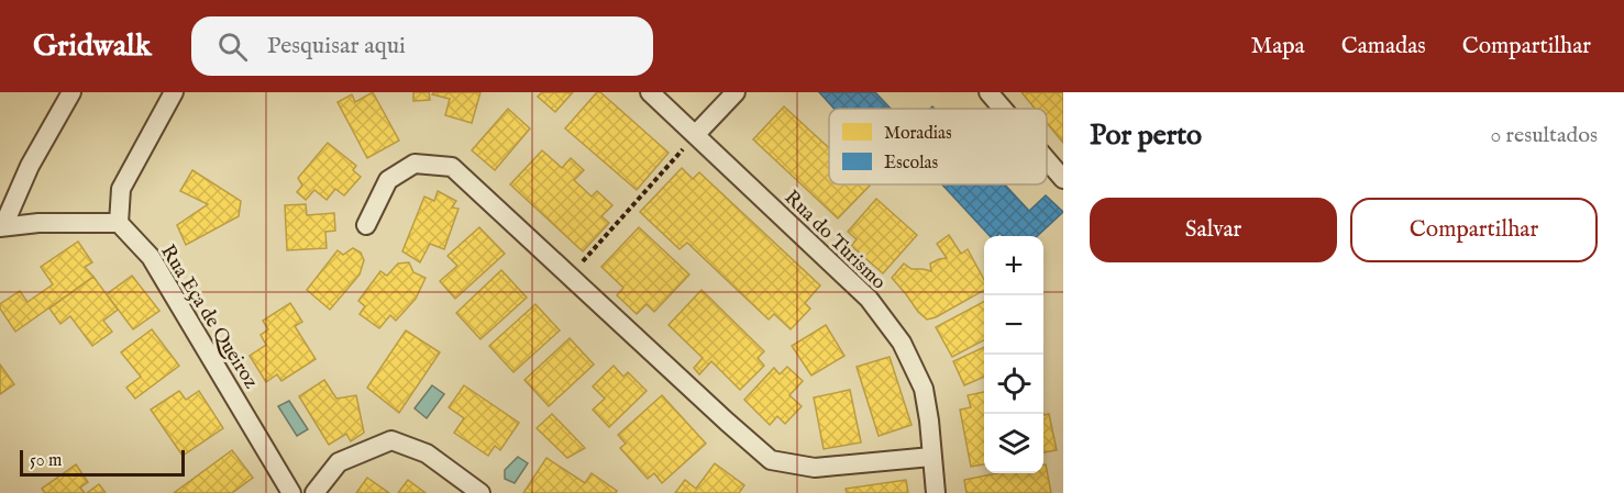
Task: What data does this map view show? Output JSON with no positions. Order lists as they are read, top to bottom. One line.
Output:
{"streets":{"street":["Rua do Turismo","Rua Eça de Queiroz"]},"legend":["Moradias","Escolas"],"scale_bar":"50 m","page":{"header":"Gridwalk","search":"Pesquisar aqui","nav":["Mapa","Camadas","Compartilhar"],"heading":["Por perto","0 resultados"],"buttons":["Salvar","Compartilhar"],"map_buttons":["+","−"],"scale":"50 m"}}
